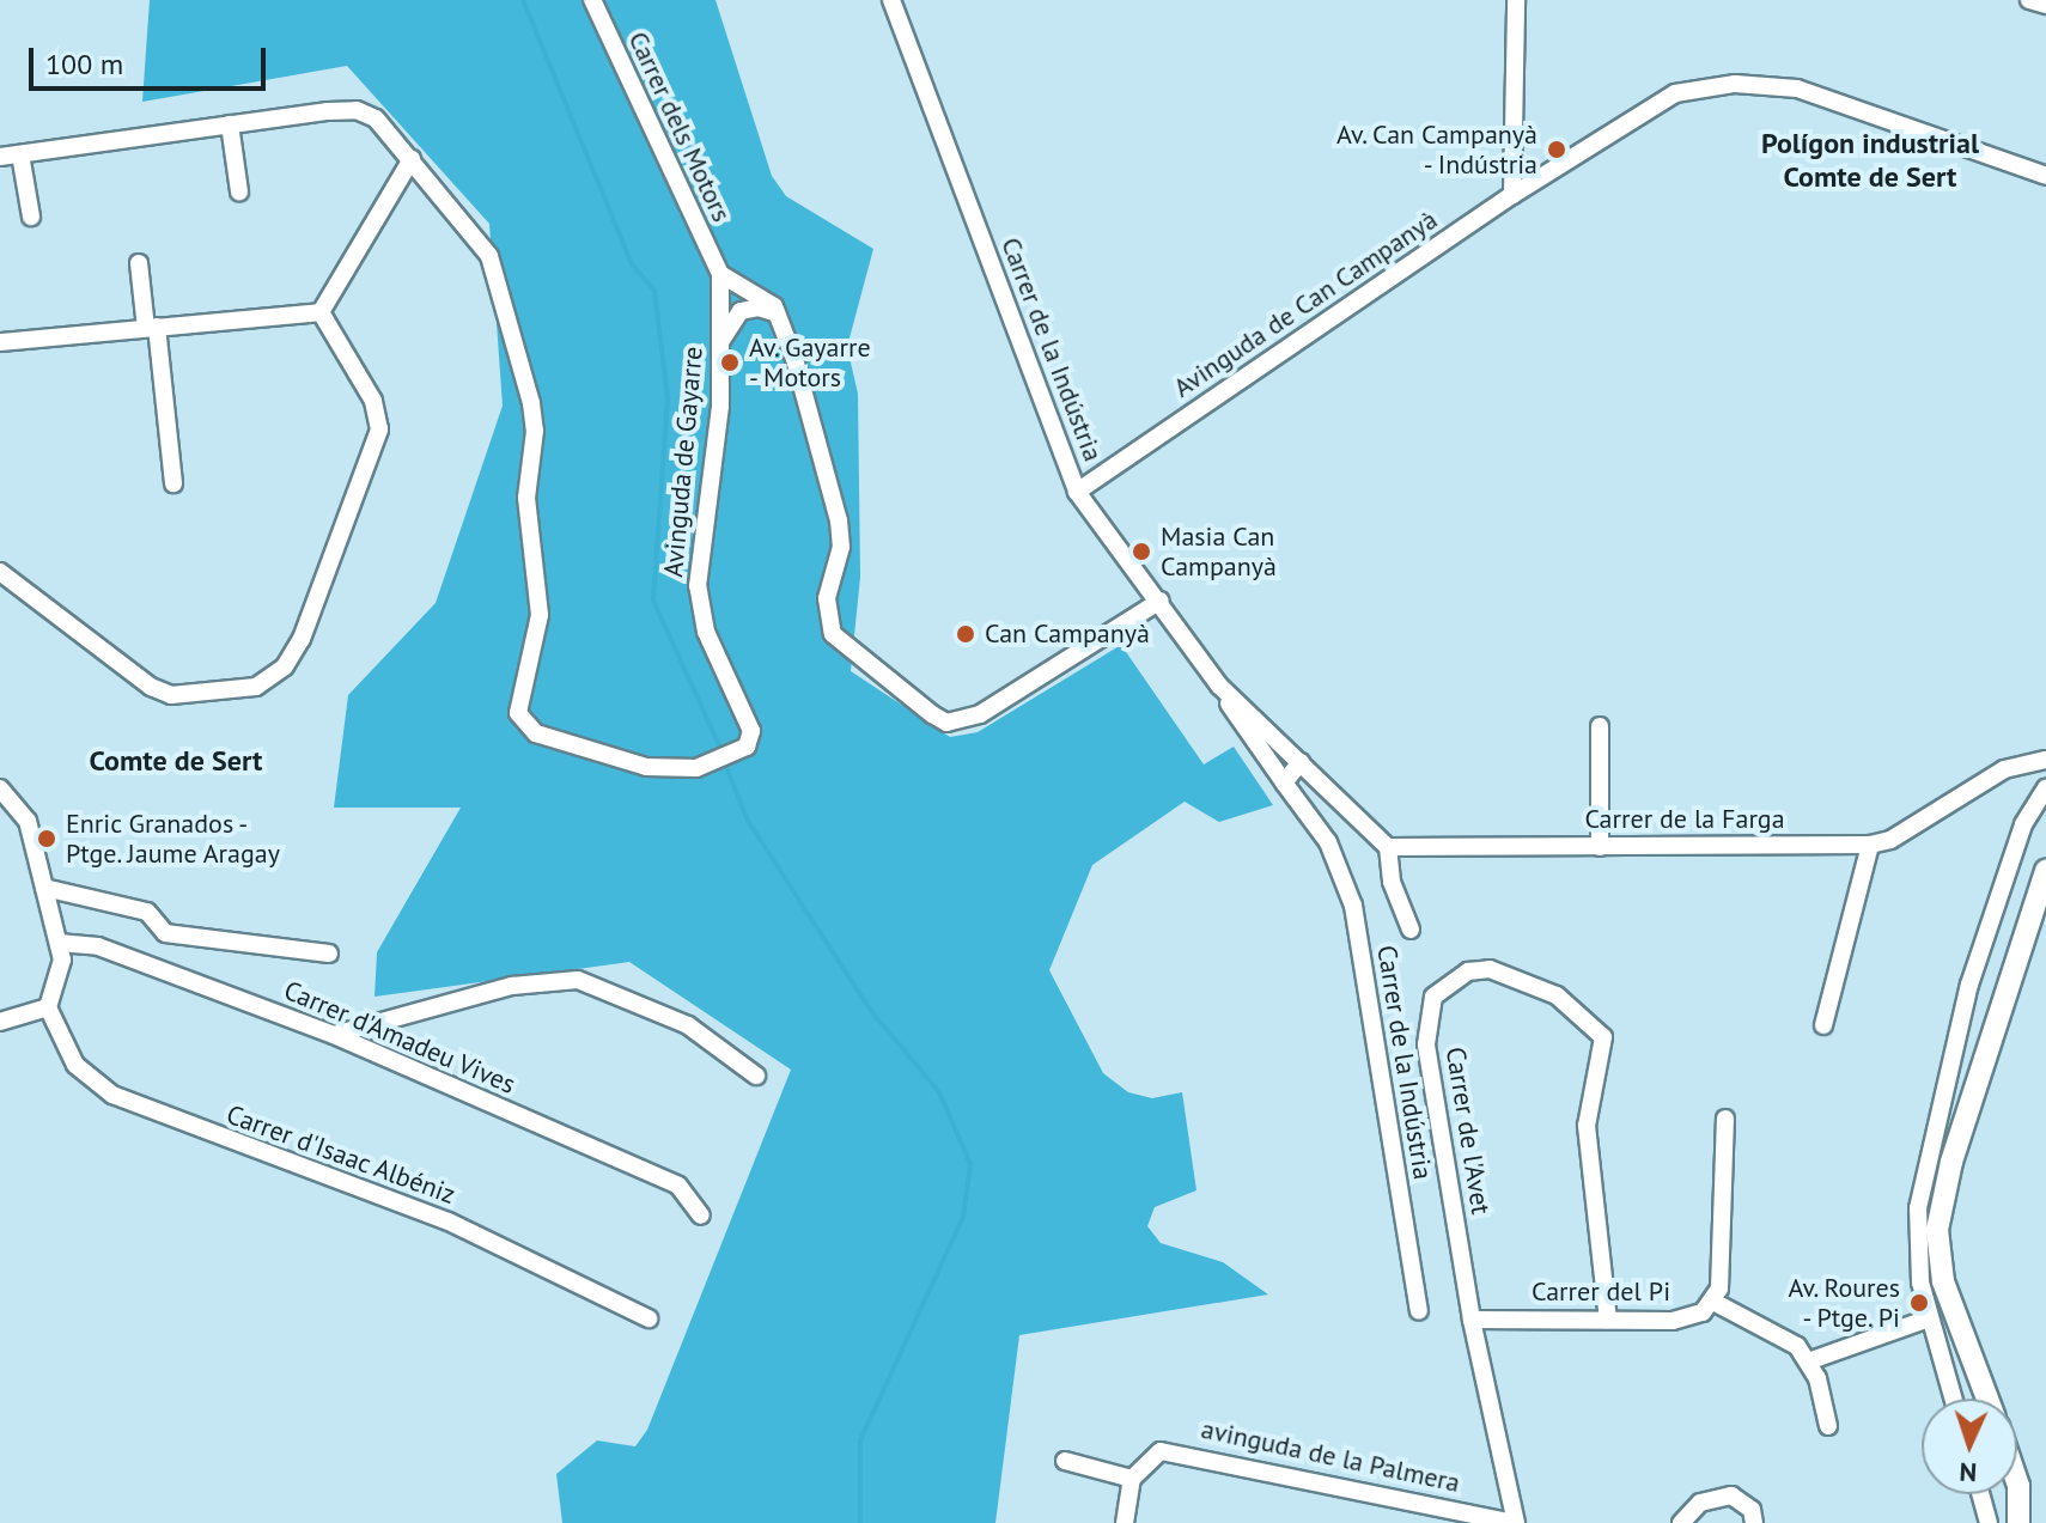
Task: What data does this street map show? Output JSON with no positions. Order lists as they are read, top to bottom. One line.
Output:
{"streets":{"street":["Carrer dels Motors","Avinguda de Can Campanyà","Carrer de la Indústria","Avinguda de Gayarre","Carrer de la Farga","Carrer d'Amadeu Vives","Carrer de l'Avet","Carrer d'Isaac Albéniz","Carrer del Pi","avinguda de la Palmera"]},"crossings":[["Carrer dels Motors","Avinguda de Gayarre"],["Avinguda de Can Campanyà","Carrer de la Indústria"],["Carrer de la Indústria","Carrer de la Farga"],["Carrer de l'Avet","Carrer del Pi"],["Carrer de l'Avet","avinguda de la Palmera"]],"districts":["Polígon industrial Comte de Sert","Comte de Sert"],"places":["Av. Can Campanyà - Indústria","Av. Gayarre - Motors","Masia Can Campanyà","Can Campanyà","Enric Granados - Ptge. Jaume Aragay","Av. Roures - Ptge. Pi"],"scale_bar":"100 m","north":"bottom"}
